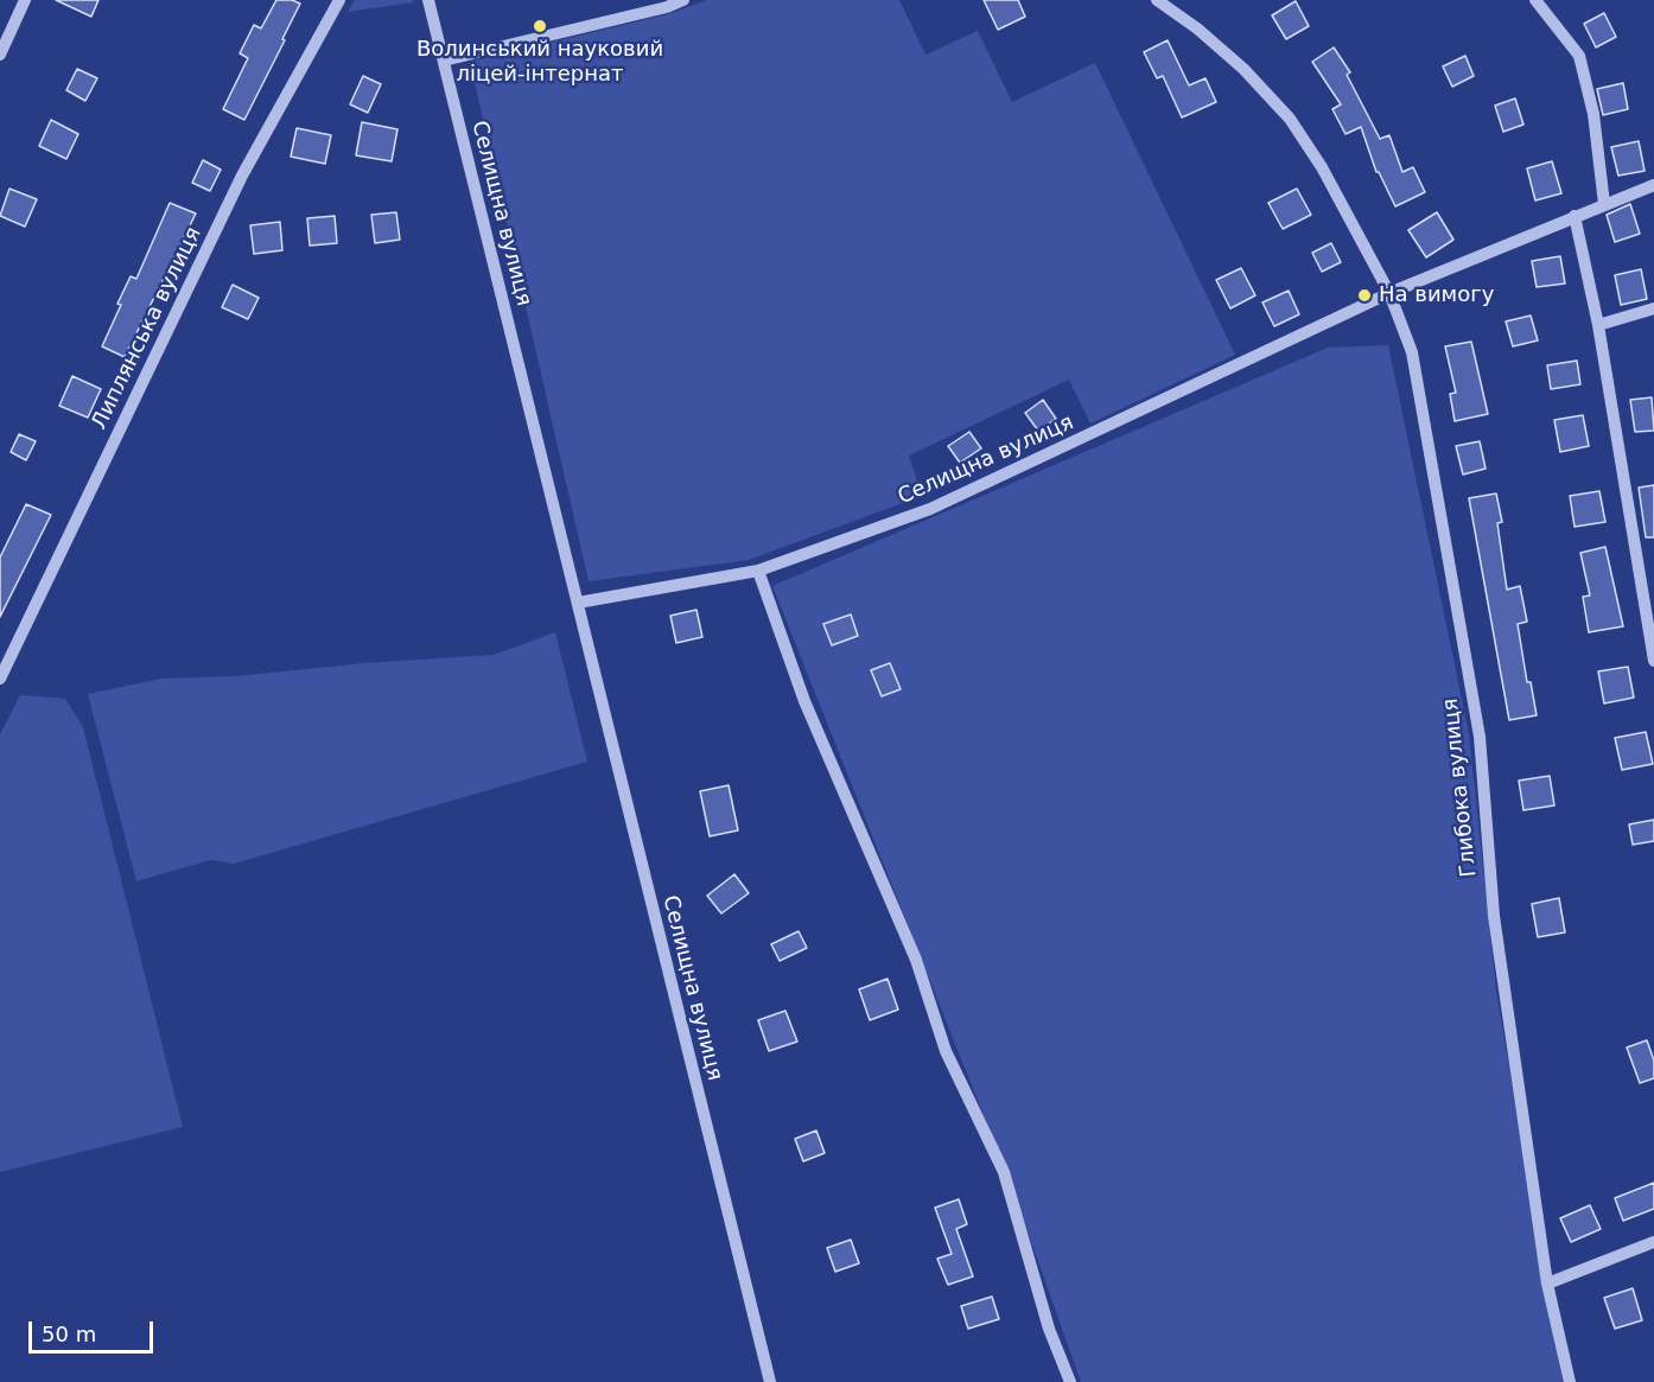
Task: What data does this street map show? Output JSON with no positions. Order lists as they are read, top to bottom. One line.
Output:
{"streets":{"street":["Селищна вулиця","Липлянська вулиця","Глибока вулиця"]},"crossings":[["Селищна вулиця","Глибока вулиця"]],"places":["Волинський науковий ліцей-інтернат","На вимогу"],"scale_bar":"50 m"}
